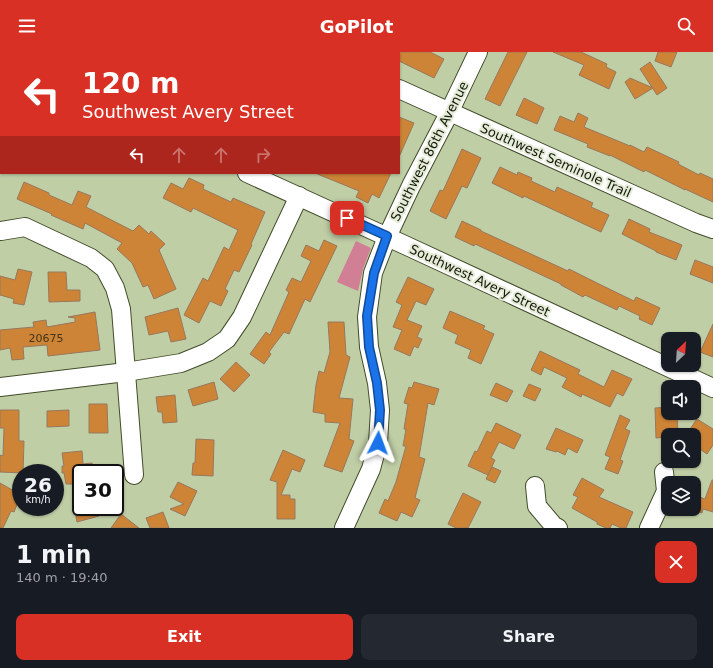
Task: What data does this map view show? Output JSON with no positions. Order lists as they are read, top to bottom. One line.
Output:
{"streets":{"street":["Southwest 86th Avenue","Southwest Seminole Trail","Southwest Avery Street"]},"crossings":[["Southwest 86th Avenue","Southwest Seminole Trail"],["Southwest 86th Avenue","Southwest Avery Street"]],"house_numbers":["20675"],"north":"top right","page":{"header":"GoPilot","turn":["120 m","Southwest Avery Street"],"speed":"26 km/h","limit":"30","heading":["1 min","140 m · 19:40"],"buttons":["Exit","Share"]}}
